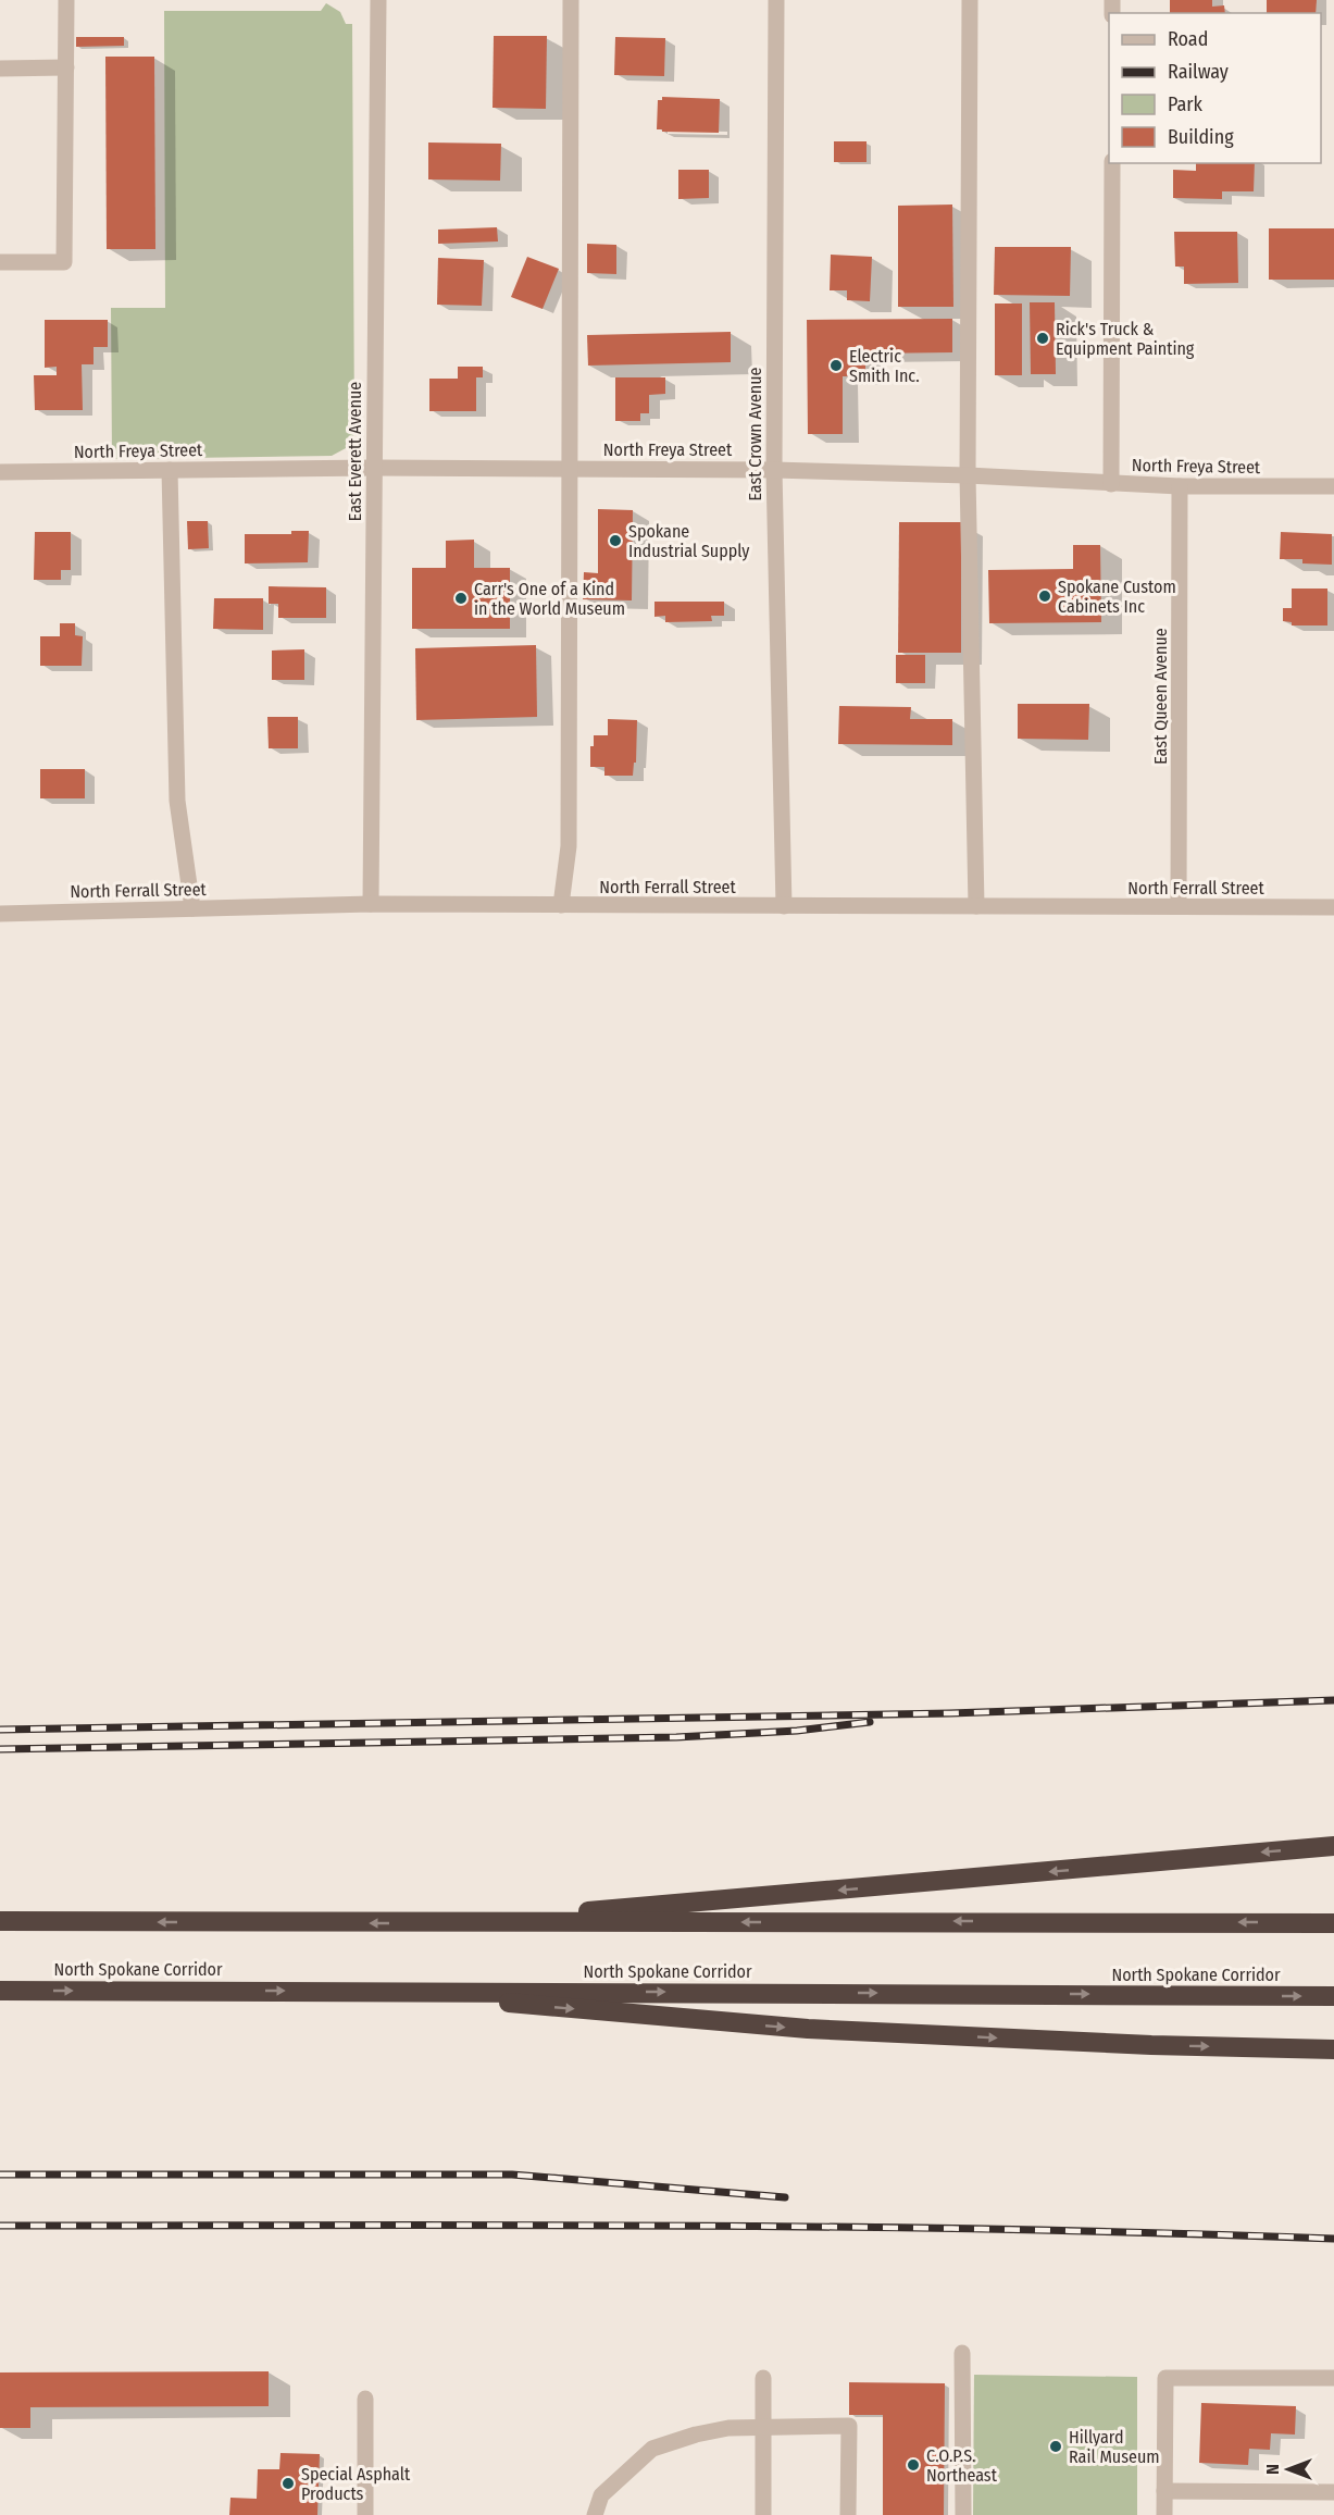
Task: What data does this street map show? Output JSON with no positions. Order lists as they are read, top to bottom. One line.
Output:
{"streets":{"highway":["North Spokane Corridor"],"street":["East Crown Avenue","North Freya Street","East Everett Avenue","East Queen Avenue","North Ferrall Street"]},"crossings":[["East Crown Avenue","North Freya Street"],["East Crown Avenue","North Ferrall Street"],["North Freya Street","East Everett Avenue"],["North Freya Street","East Queen Avenue"],["East Everett Avenue","North Ferrall Street"],["East Queen Avenue","North Ferrall Street"]],"places":["Rick's Truck & Equipment Painting","Electric Smith Inc.","Spokane Industrial Supply","Spokane Custom Cabinets Inc","Carr's One of a Kind in the World Museum","Hillyard Rail Museum","C.O.P.S. Northeast","Special Asphalt Products"],"legend":["Road","Railway","Park","Building"],"north":"left"}
